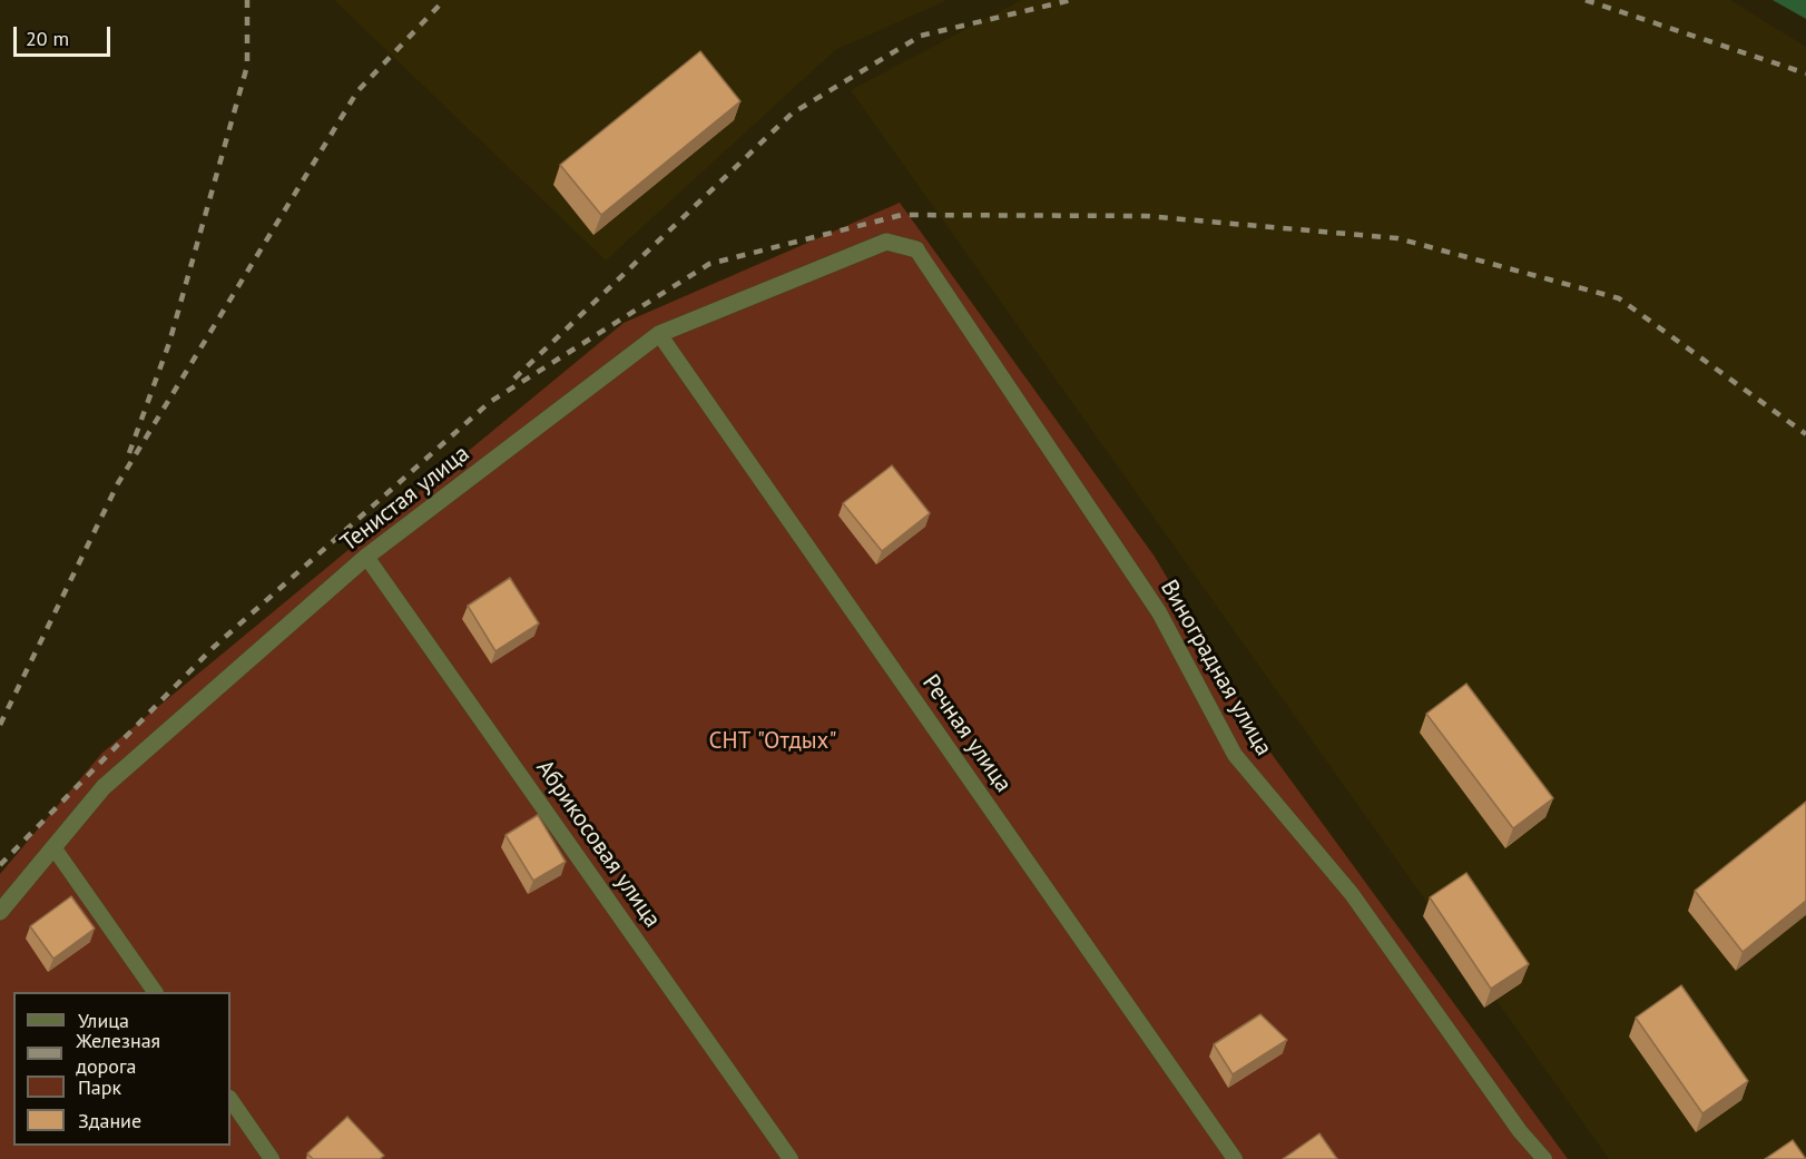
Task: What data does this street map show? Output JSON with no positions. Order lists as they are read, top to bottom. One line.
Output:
{"streets":{"street":["Тенистая улица"],"lane":["Виноградная улица","Речная улица","Абрикосовая улица"]},"crossings":[["Тенистая улица","Виноградная улица"],["Тенистая улица","Речная улица"],["Тенистая улица","Абрикосовая улица"]],"parks":["СНТ \"Отдых\""],"legend":["Улица","Железная дорога","Парк","Здание"],"scale_bar":"20 m"}
